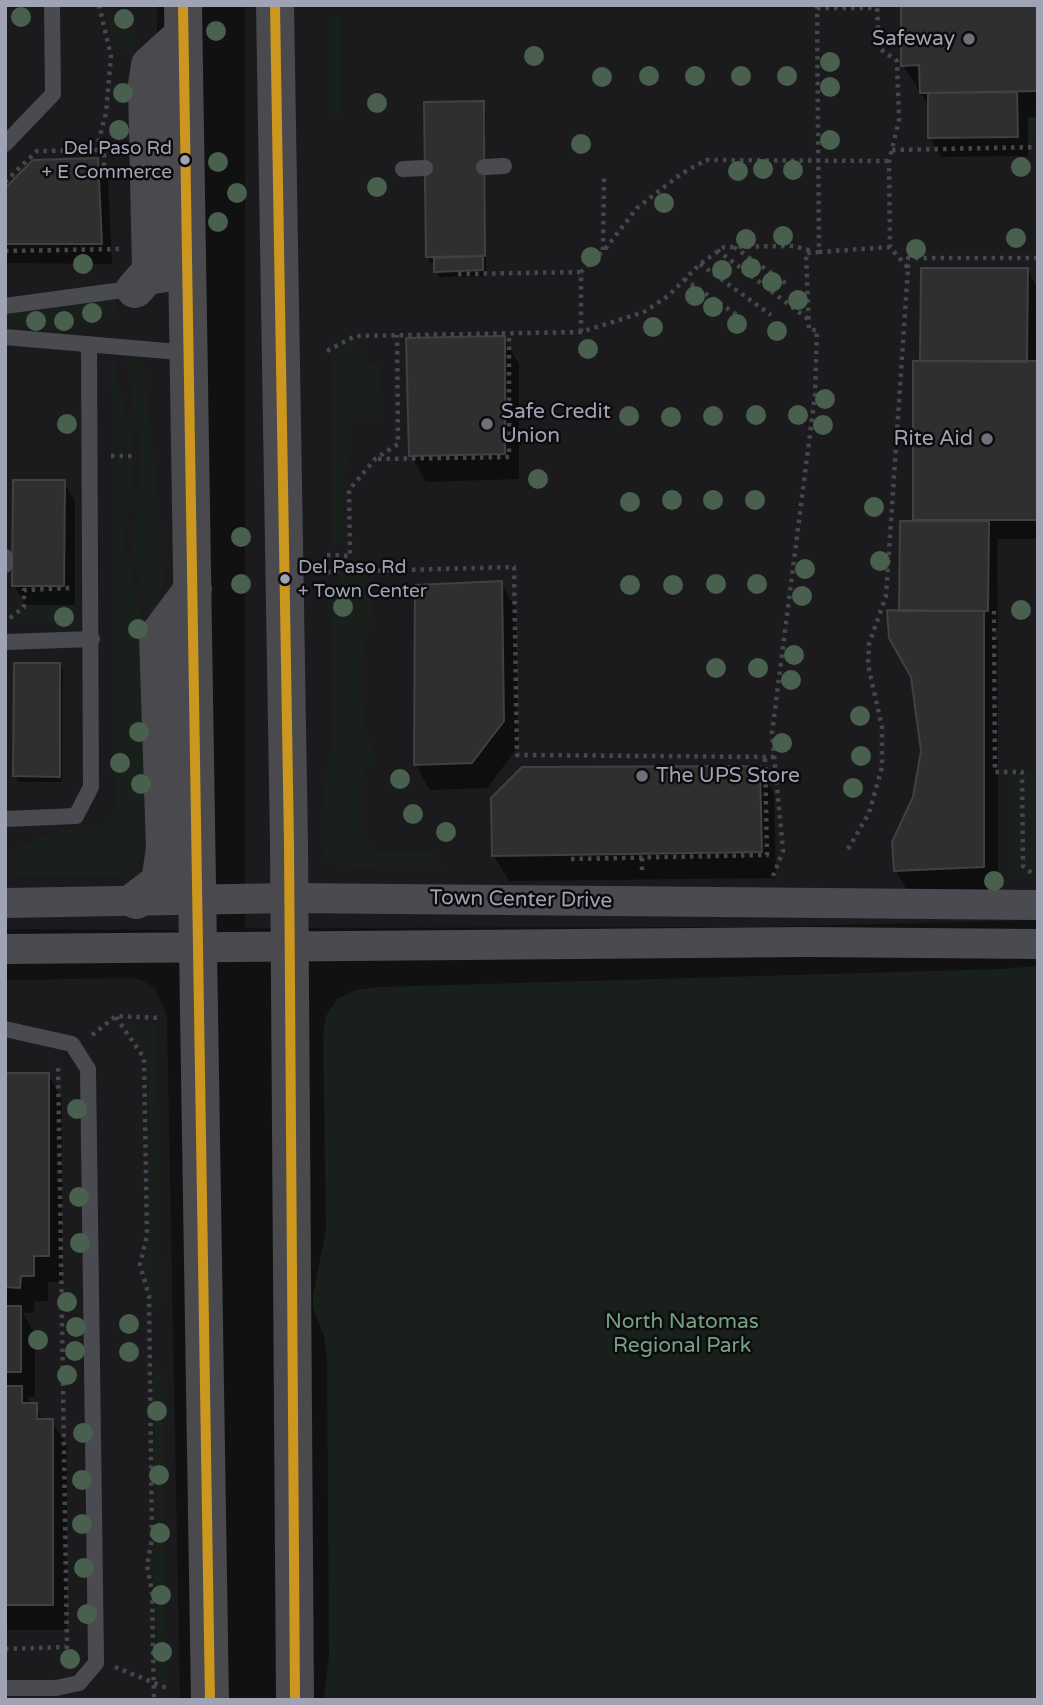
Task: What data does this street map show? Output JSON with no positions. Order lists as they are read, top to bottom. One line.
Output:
{"streets":{"street":["Town Center Drive"]},"parks":["North Natomas Regional Park"],"places":["Safeway","Del Paso Rd + E Commerce","Safe Credit Union","Rite Aid","Del Paso Rd + Town Center","The UPS Store"]}
